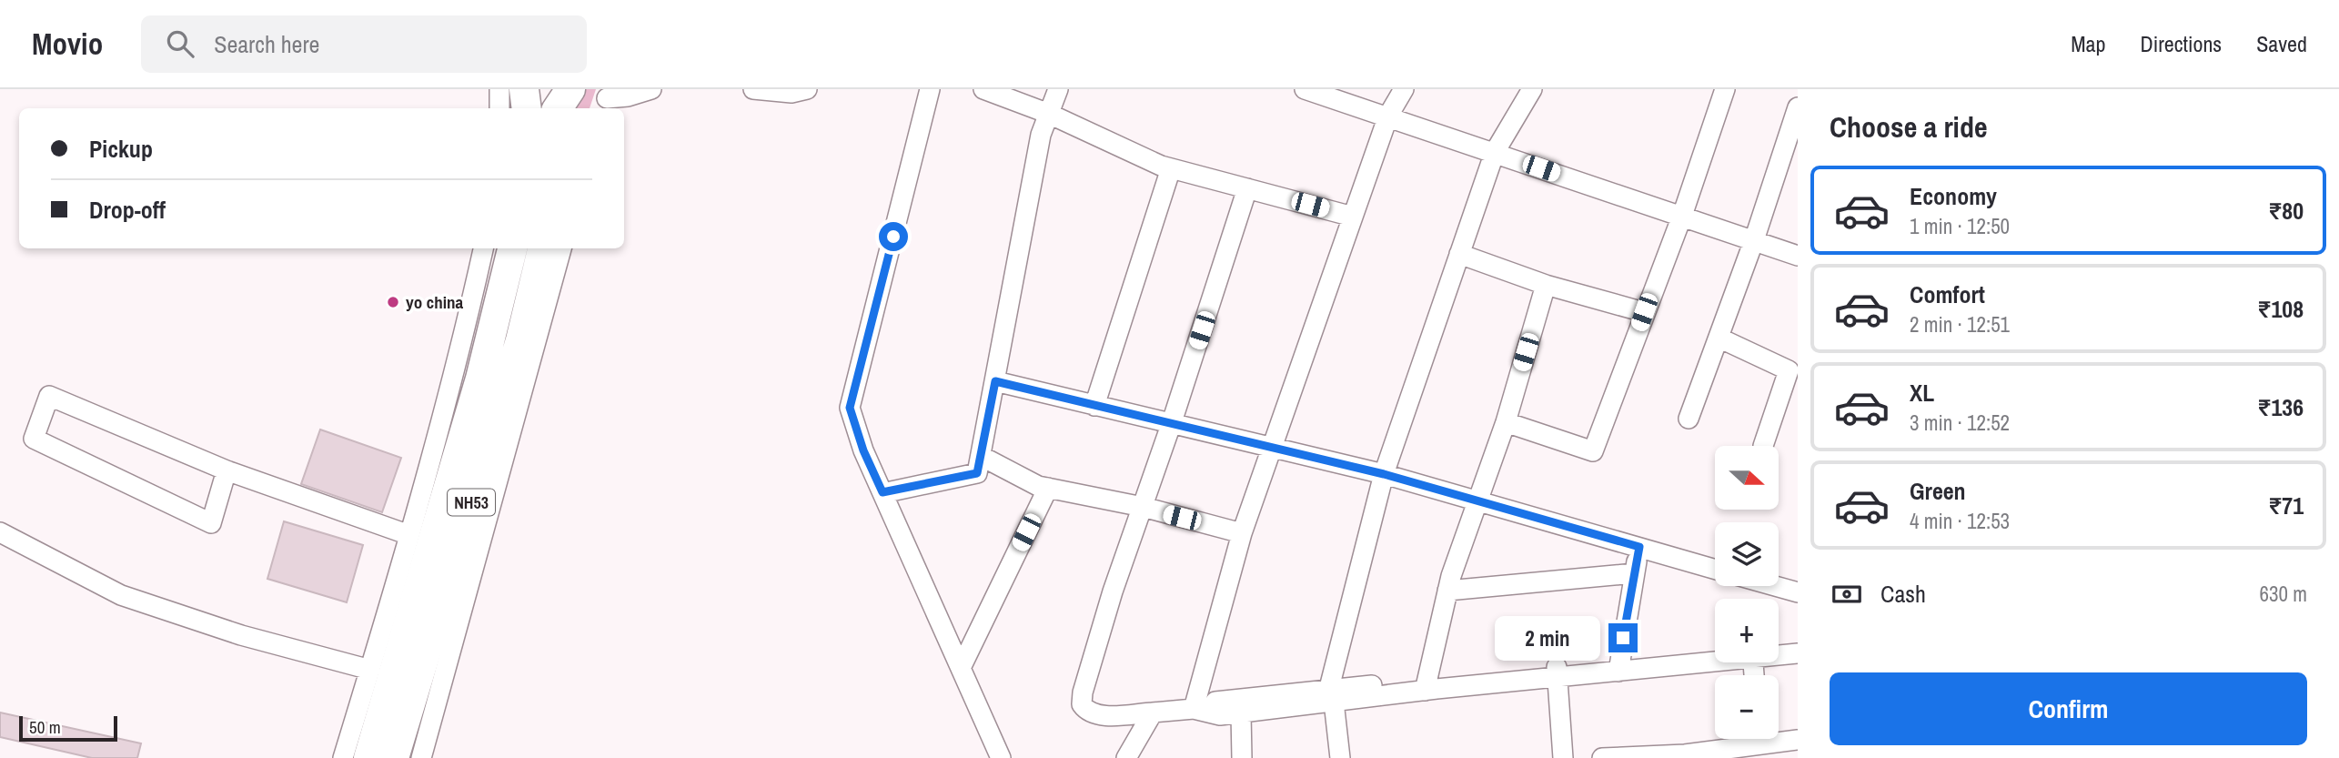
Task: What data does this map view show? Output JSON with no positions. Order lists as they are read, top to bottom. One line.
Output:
{"streets":{"highway":["NH53"]},"places":["yo china"],"scale_bar":"50 m","north":"right","page":{"header":"Movio","search":"Search here","nav":["Map","Directions","Saved"],"heading":"Choose a ride","banner":["Pickup","Drop-off"],"list":[{"name":"Economy","note":"1 min · 12:50","value":"₹80"},{"name":"Comfort","note":"2 min · 12:51","value":"₹108"},{"name":"XL","note":"3 min · 12:52","value":"₹136"},{"name":"Green","note":"4 min · 12:53","value":"₹71"}],"map_buttons":["+","−"],"pay":["Cash","630 m"],"bubble":"2 min","buttons":"Confirm","scale":"50 m"}}
